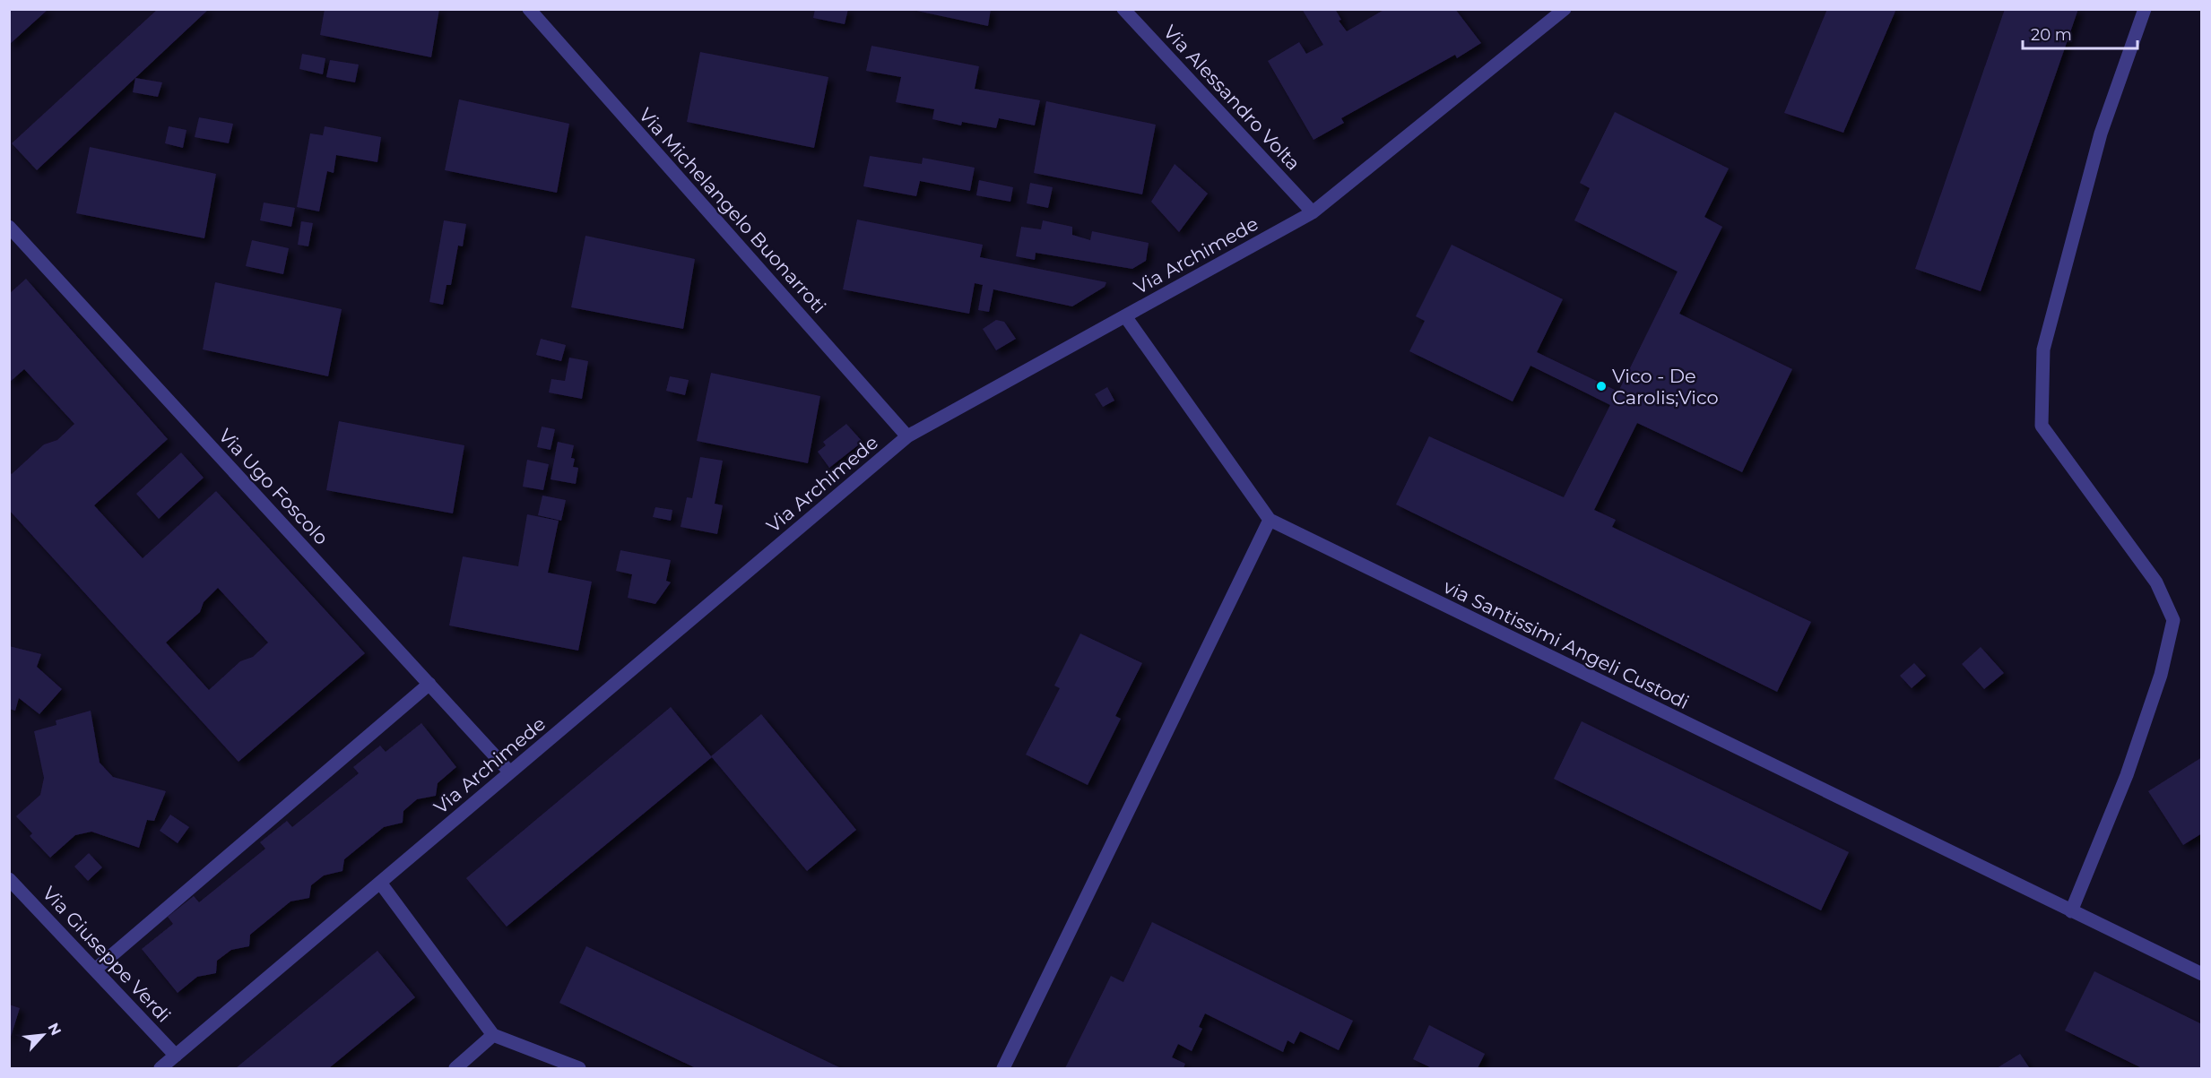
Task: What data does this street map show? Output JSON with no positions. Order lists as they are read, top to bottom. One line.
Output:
{"streets":{"street":["Via Alessandro Volta","Via Michelangelo Buonarroti","Via Archimede","Via Ugo Foscolo","via Santissimi Angeli Custodi","Via Giuseppe Verdi"]},"crossings":[["Via Alessandro Volta","Via Archimede"],["Via Michelangelo Buonarroti","Via Archimede"],["Via Archimede","Via Ugo Foscolo"],["Via Archimede","via Santissimi Angeli Custodi"],["Via Archimede","Via Giuseppe Verdi"]],"places":["Vico - De Carolis;Vico"],"scale_bar":"20 m","north":"top right"}
